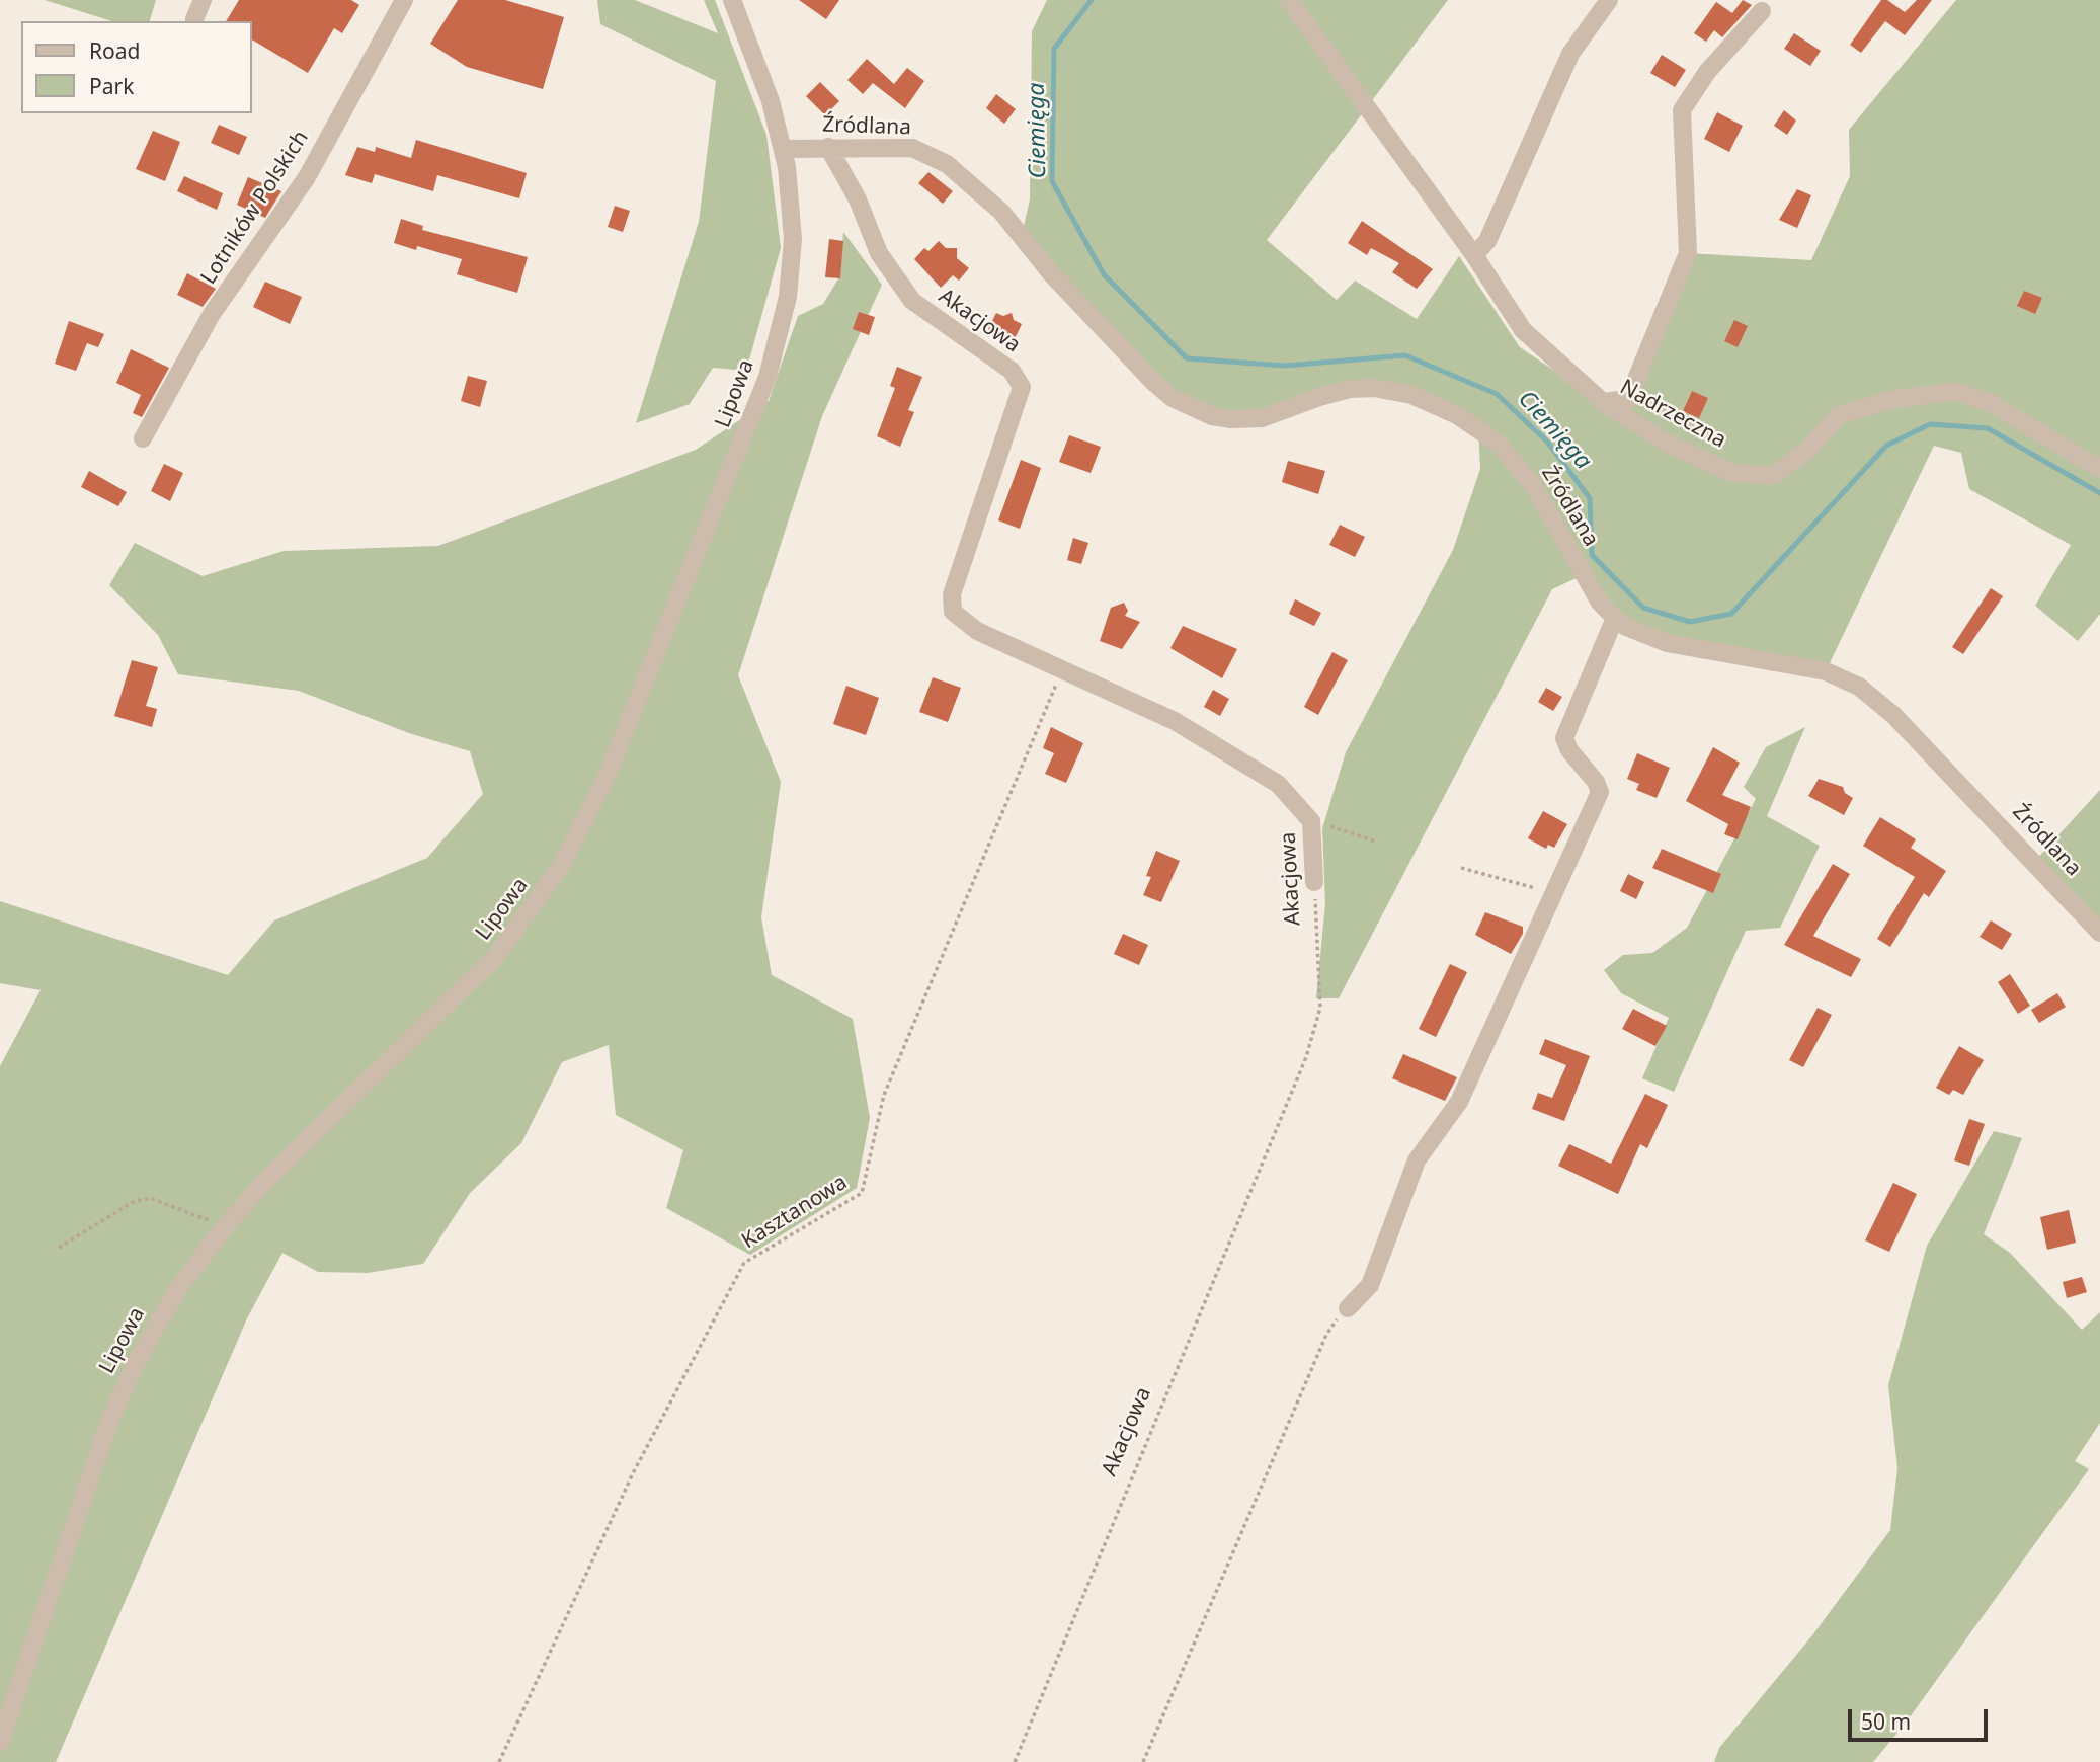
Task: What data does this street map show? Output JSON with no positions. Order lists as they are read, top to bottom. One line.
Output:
{"streets":{"street":["Źródlana","Lotników Polskich","Akacjowa","Lipowa","Nadrzeczna"],"path":["Kasztanowa"]},"crossings":[["Źródlana","Akacjowa"],["Źródlana","Lipowa"],["Akacjowa","Kasztanowa"]],"water":["Ciemięga"],"legend":["Road","Park"],"scale_bar":"50 m"}
